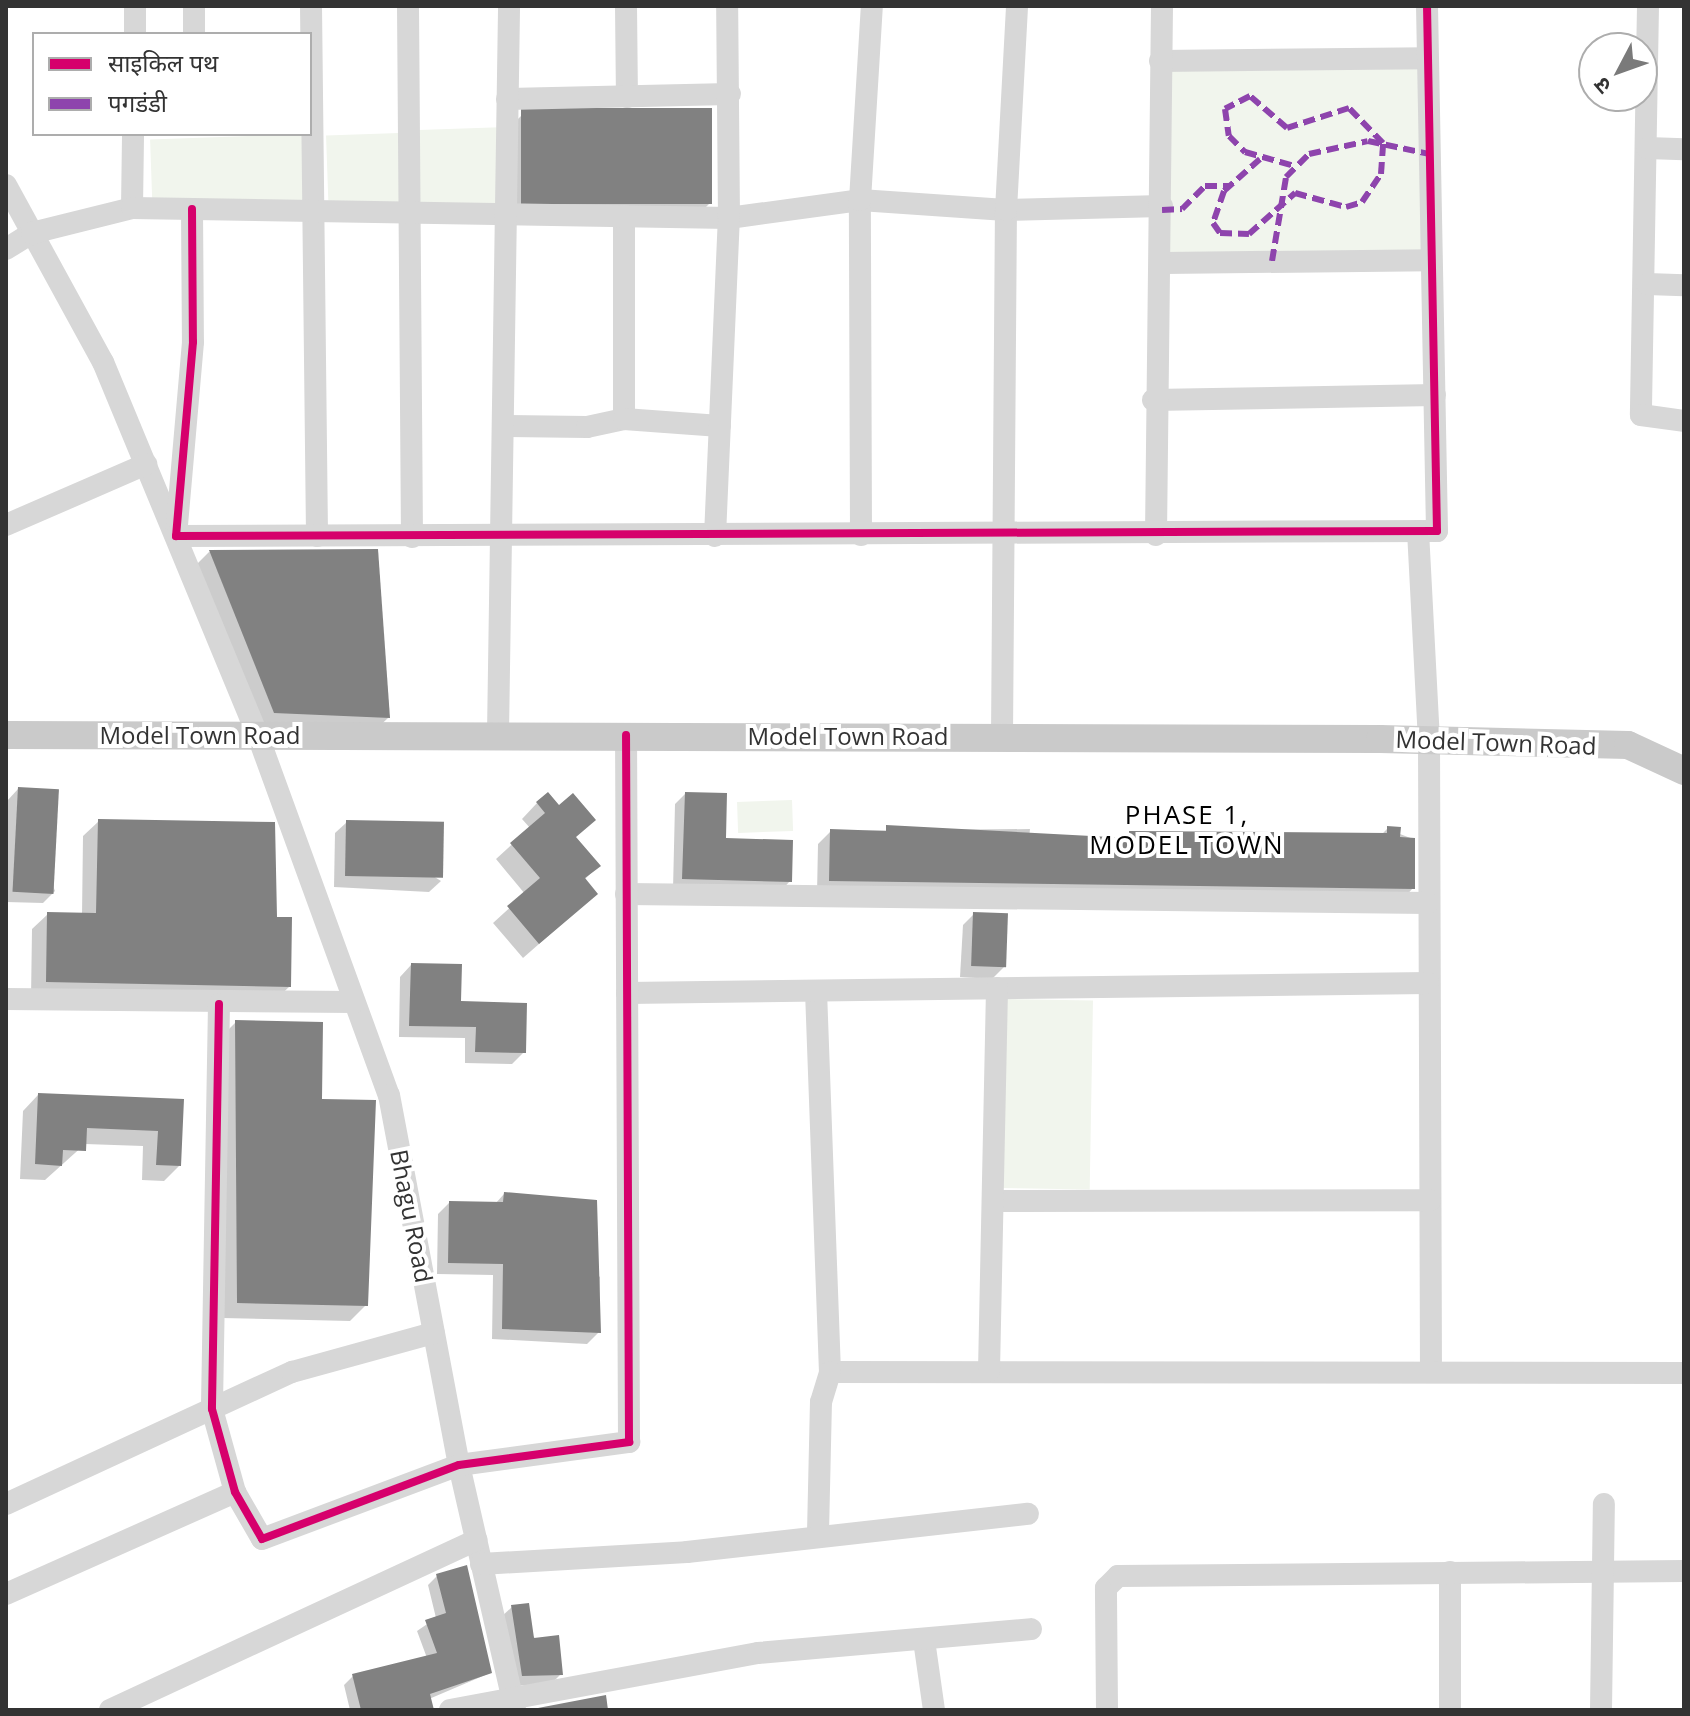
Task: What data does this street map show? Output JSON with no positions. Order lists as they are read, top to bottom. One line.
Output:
{"streets":{"main road":["Model Town Road"],"street":["Bhagu Road"]},"crossings":[["Model Town Road","Bhagu Road"]],"districts":["PHASE 1, MODEL TOWN"],"legend":["साइकिल पथ","पगडंडी"],"north":"bottom left"}
